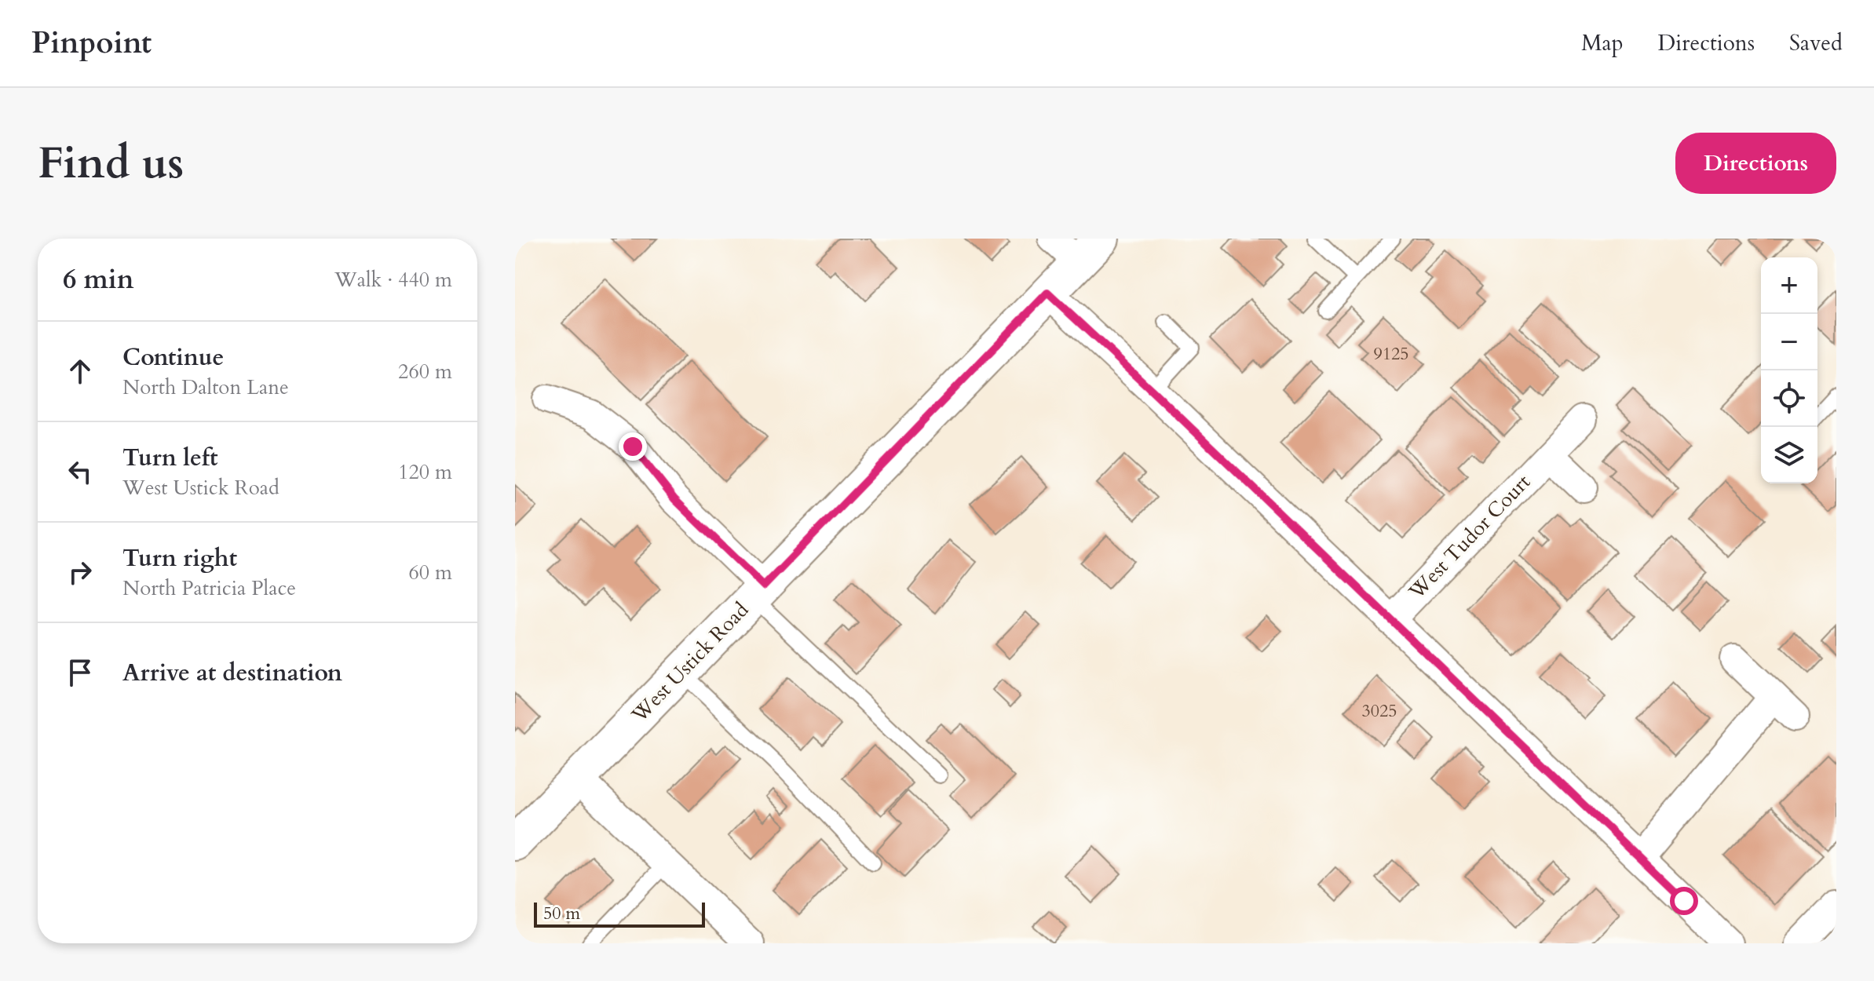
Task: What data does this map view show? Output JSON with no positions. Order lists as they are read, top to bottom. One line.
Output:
{"streets":{"main road":["West Ustick Road"],"street":["West Tudor Court"]},"house_numbers":["9125","3025"],"scale_bar":"50 m","page":{"header":"Pinpoint","nav":["Map","Directions","Saved"],"buttons":"Directions","title":"Find us","heading":["6 min","Walk · 440 m"],"map_buttons":["+","−"],"list":[["Continue","North Dalton Lane","260 m"],["Turn left","West Ustick Road","120 m"],["Turn right","North Patricia Place","60 m"],"Arrive at destination"],"scale":"50 m"}}
